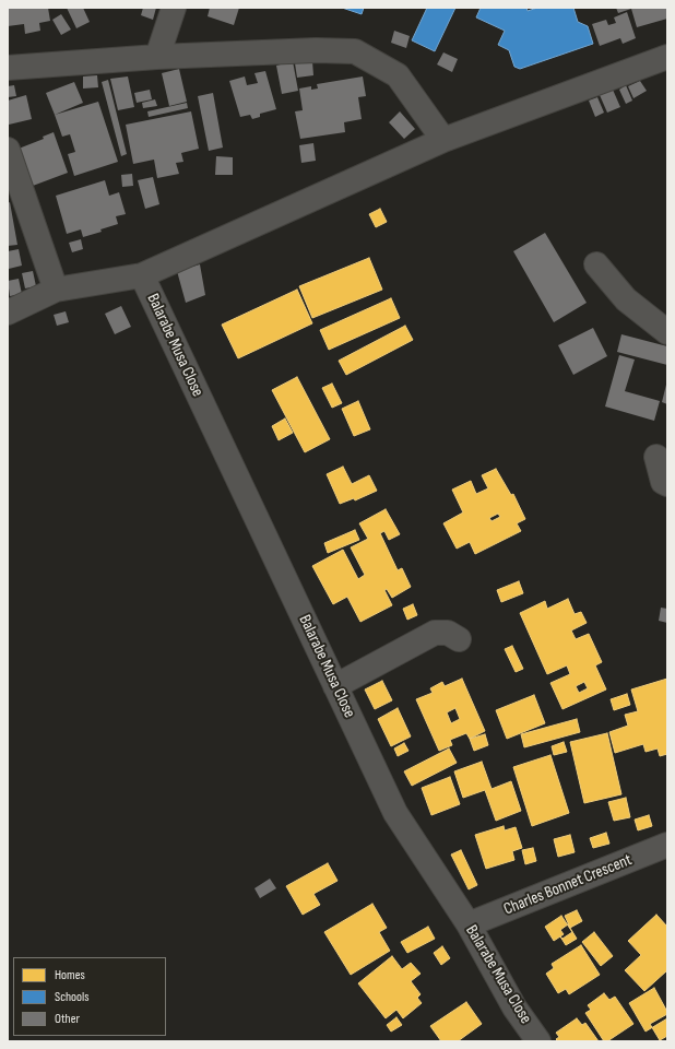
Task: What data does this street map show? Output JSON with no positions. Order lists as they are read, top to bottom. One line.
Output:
{"streets":{"street":["Balarabe Musa Close","Charles Bonnet Crescent"]},"crossings":[["Balarabe Musa Close","Charles Bonnet Crescent"]],"legend":["Homes","Schools","Other"]}
